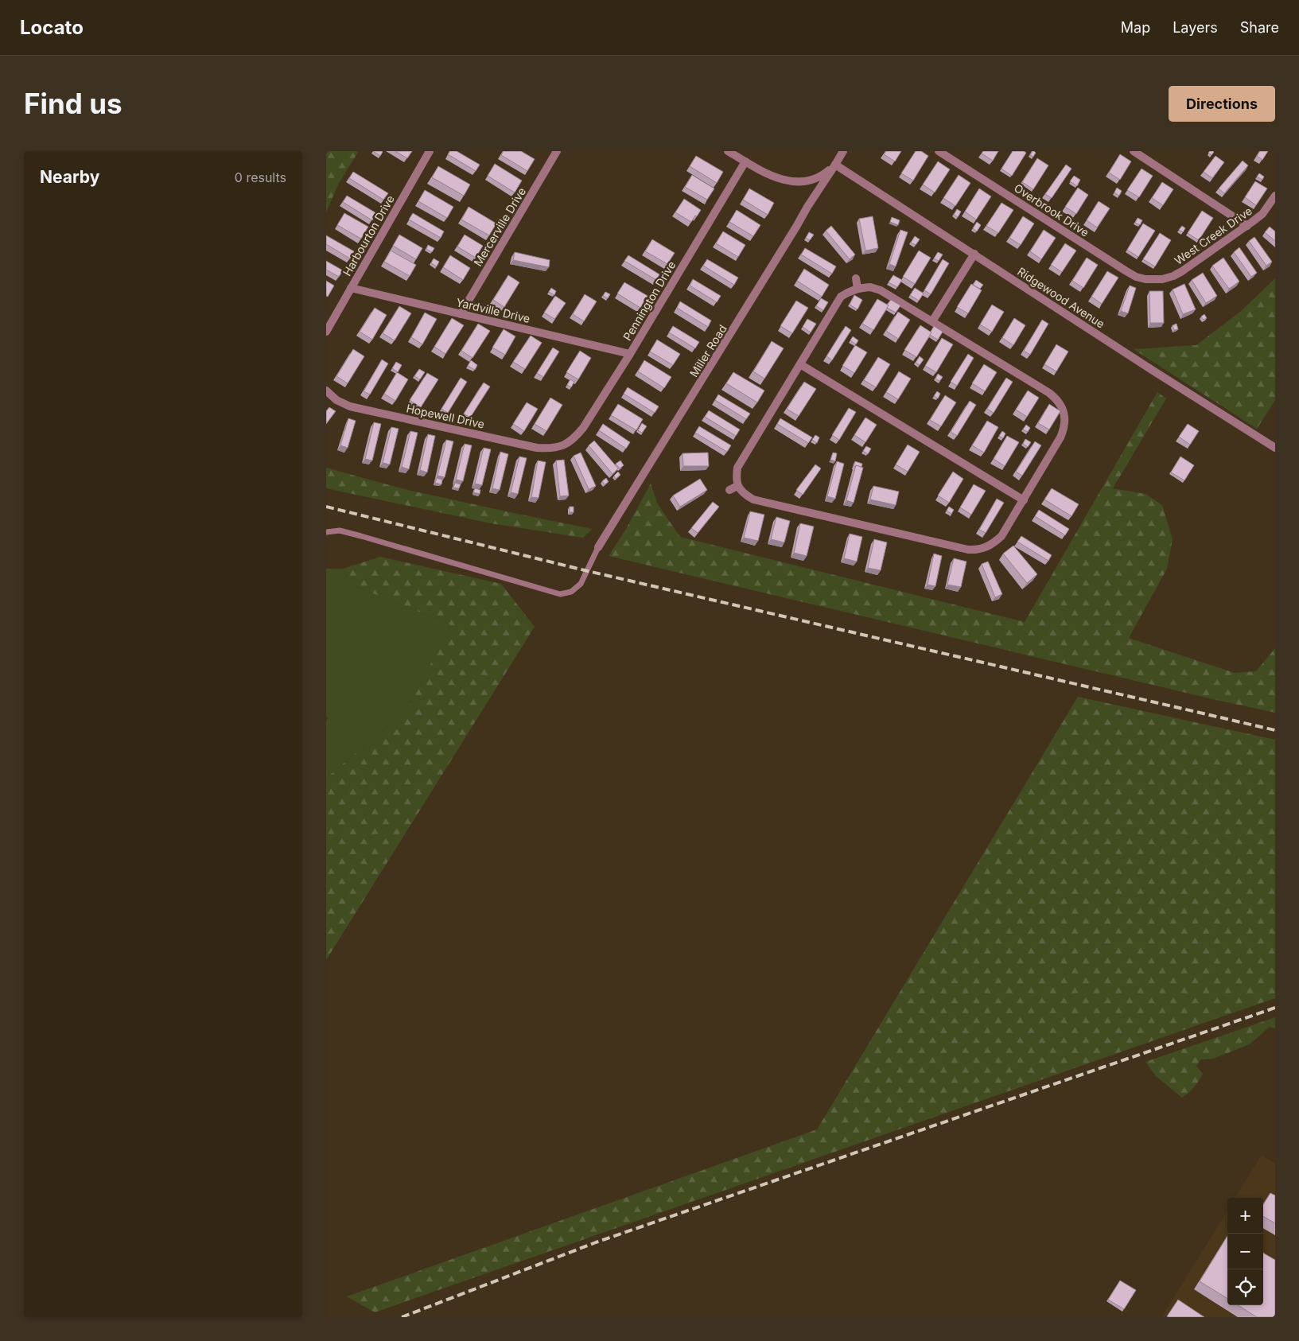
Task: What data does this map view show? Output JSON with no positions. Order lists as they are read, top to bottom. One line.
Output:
{"streets":{"street":["Overbrook Drive","Mercerville Drive","Harbourton Drive","West Creek Drive","Ridgewood Avenue","Pennington Drive","Yardville Drive","Miller Road","Hopewell Drive"]},"crossings":[["Overbrook Drive","West Creek Drive"],["Mercerville Drive","Yardville Drive"],["Harbourton Drive","Yardville Drive"],["Ridgewood Avenue","Miller Road"],["Pennington Drive","Yardville Drive"],["Pennington Drive","Hopewell Drive"]],"page":{"header":"Locato","nav":["Map","Layers","Share"],"buttons":"Directions","title":"Find us","heading":["Nearby","0 results"],"map_buttons":["+","−"]}}
